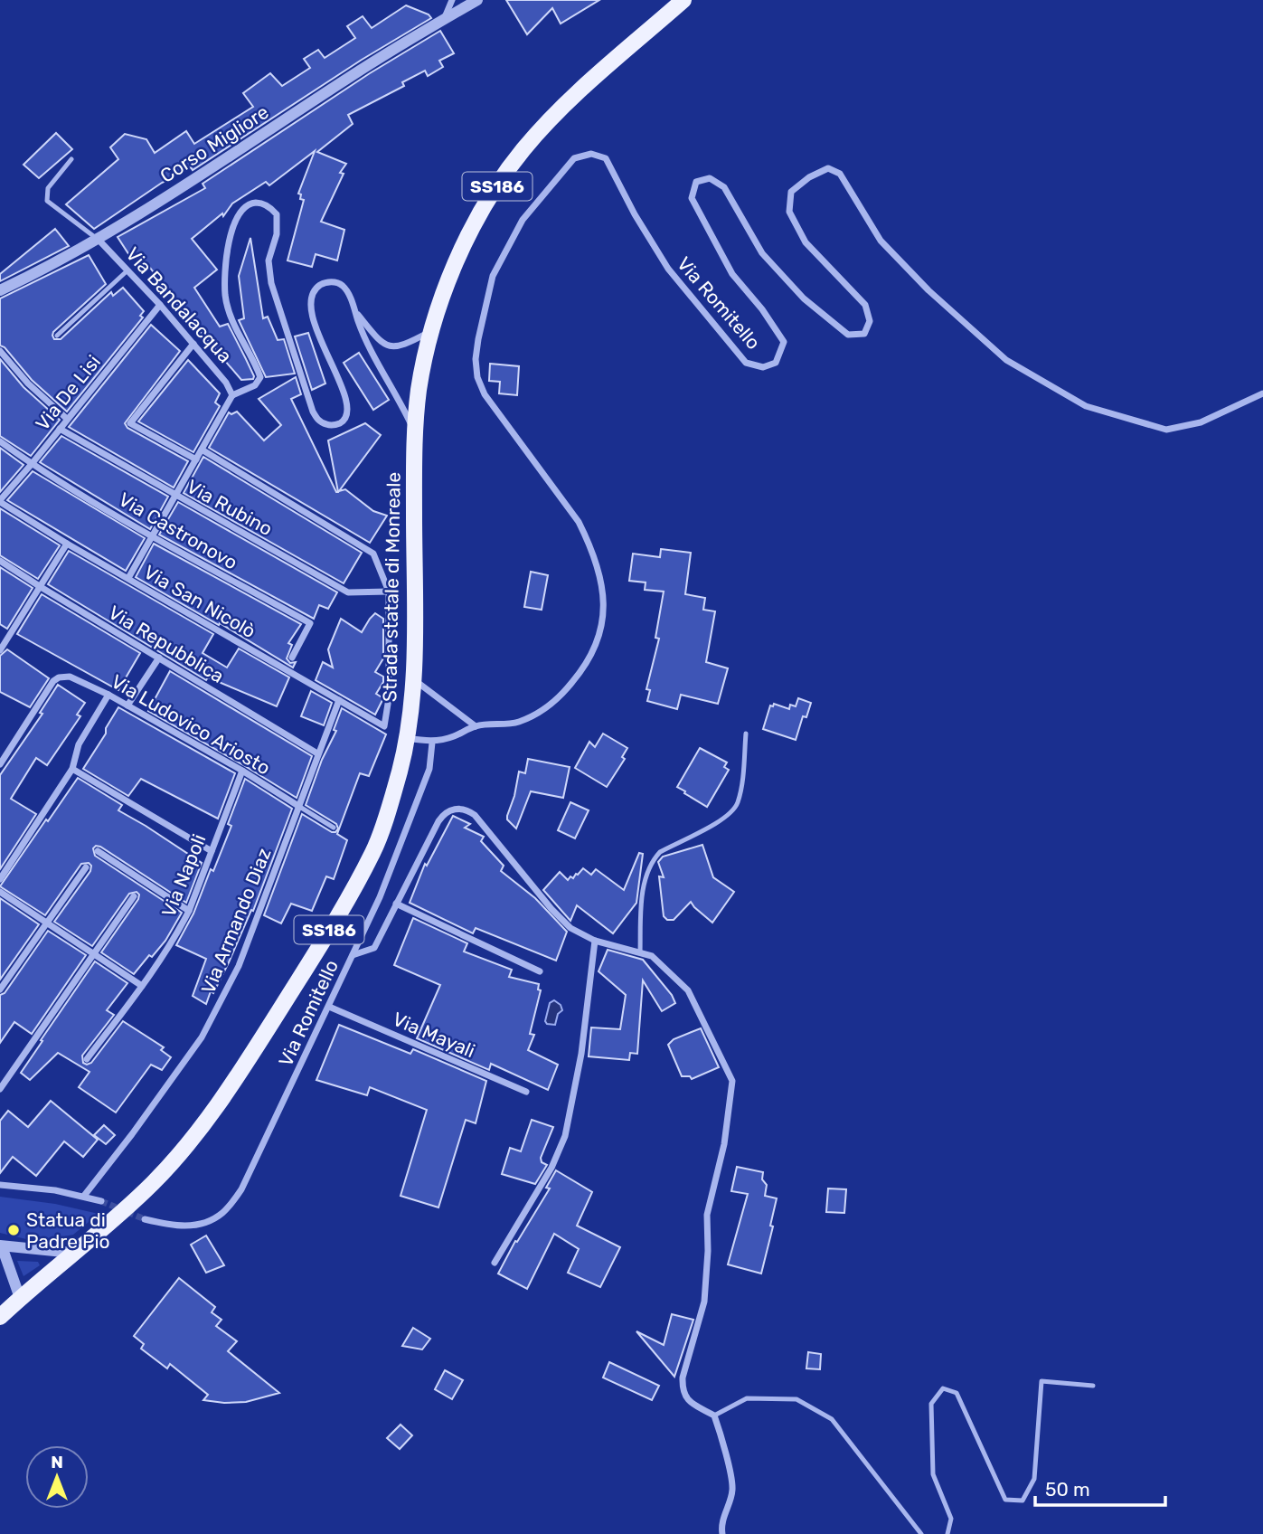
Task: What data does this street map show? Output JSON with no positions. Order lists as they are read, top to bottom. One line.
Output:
{"streets":{"main road":["SS186","Strada statale di Monreale"],"street":["Corso Migliore","Via Romitello","Via Bandalacqua","Via De Lisi","Via Rubino","Via Castronovo","Via San Nicolò","Via Repubblica","Via Ludovico Ariosto","Via Napoli","Via Armando Diaz","Via Mayali"]},"crossings":[["Corso Migliore","Via Bandalacqua"],["Via Romitello","Via Mayali"],["Via Bandalacqua","Via De Lisi"],["Via De Lisi","Via Rubino"],["Via De Lisi","Via Castronovo"],["Via De Lisi","Via San Nicolò"],["Via Rubino","Via San Nicolò"],["Via San Nicolò","Via Armando Diaz"],["Via Repubblica","Via Armando Diaz"],["Via Ludovico Ariosto","Via Napoli"],["Via Ludovico Ariosto","Via Armando Diaz"]],"places":["Statua di Padre Pio"],"scale_bar":"50 m","north":"top"}
